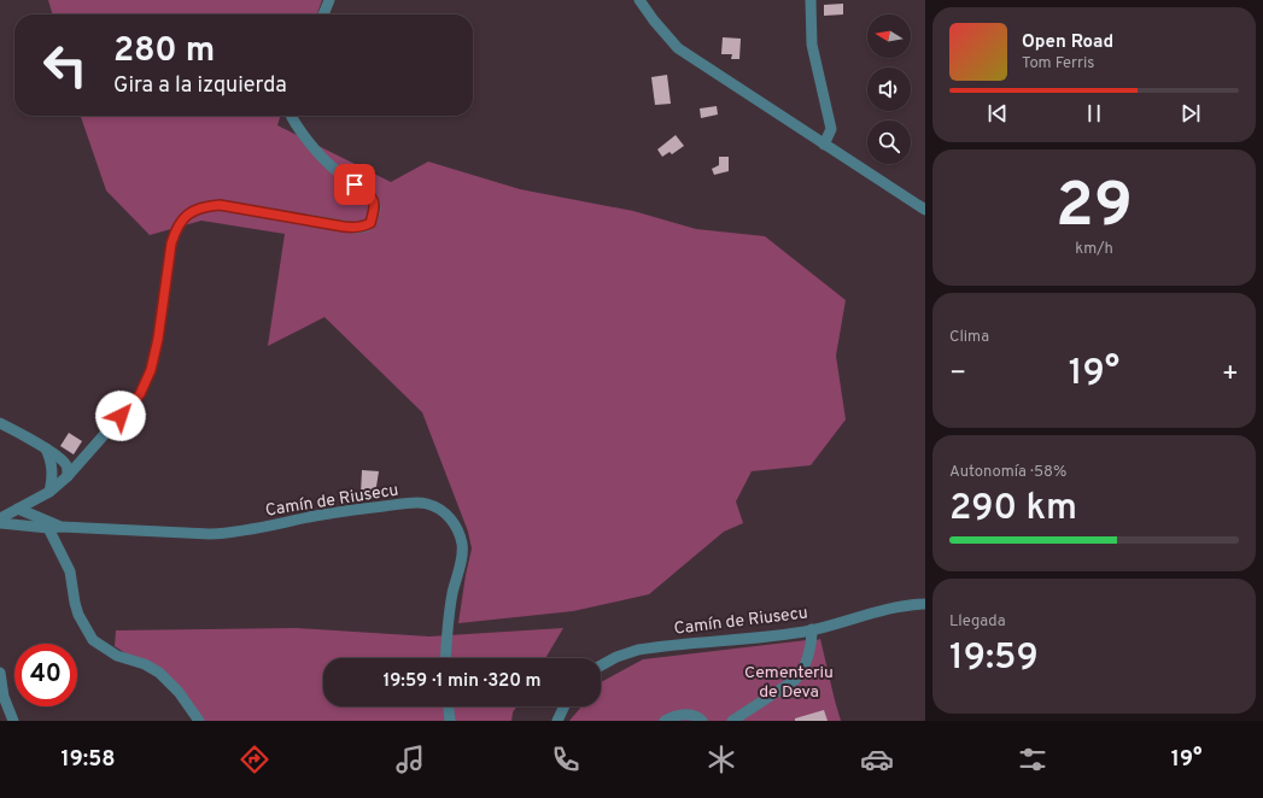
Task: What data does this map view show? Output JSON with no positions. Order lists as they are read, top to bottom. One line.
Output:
{"streets":{"street":["Camín de Riusecu"]},"parks":["Cementeriu de Deva"],"north":"left","page":{"turn":["280 m","Gira a la izquierda"],"song":["Open Road","Tom Ferris"],"tile":[["29","km/h"],"Clima",["Autonomía · 58%","290 km"],["Llegada","19:59"]],"heat":["−","19°","+"],"limit":"40","trip":"19:59 · 1 min · 320 m","tabs":["19:58","19°"]}}
